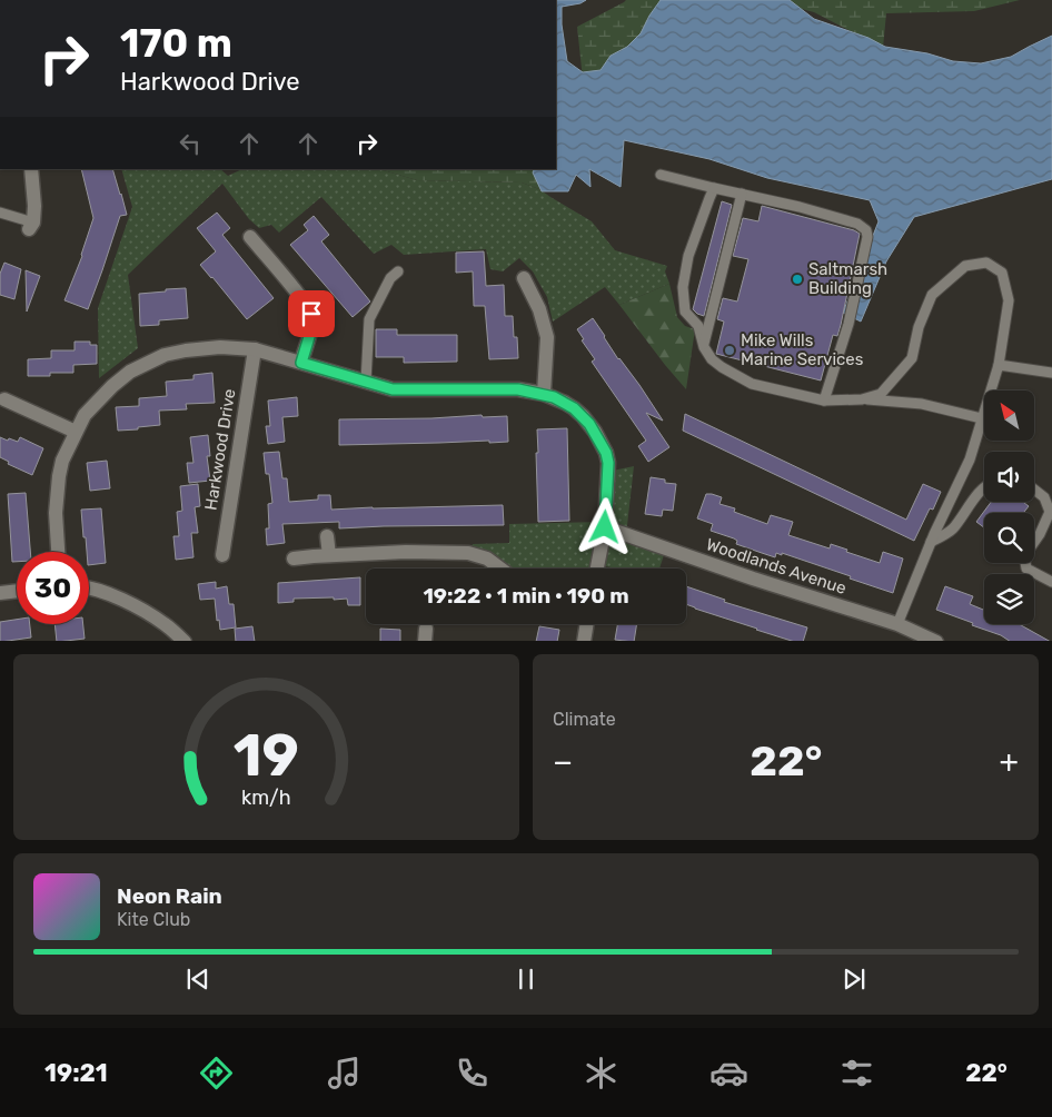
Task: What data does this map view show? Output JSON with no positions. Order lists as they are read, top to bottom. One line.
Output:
{"streets":{"street":["Harkwood Drive","Woodlands Avenue"]},"places":["Saltmarsh Building","Mike Wills Marine Services"],"north":"top left","page":{"turn":["170 m","Harkwood Drive"],"limit":"30","trip":"19:22 · 1 min · 190 m","tile":"Climate","heat":["−","22°","+"],"song":["Neon Rain","Kite Club"],"tabs":["19:21","22°"],"gauge":["19","km/h"]}}
